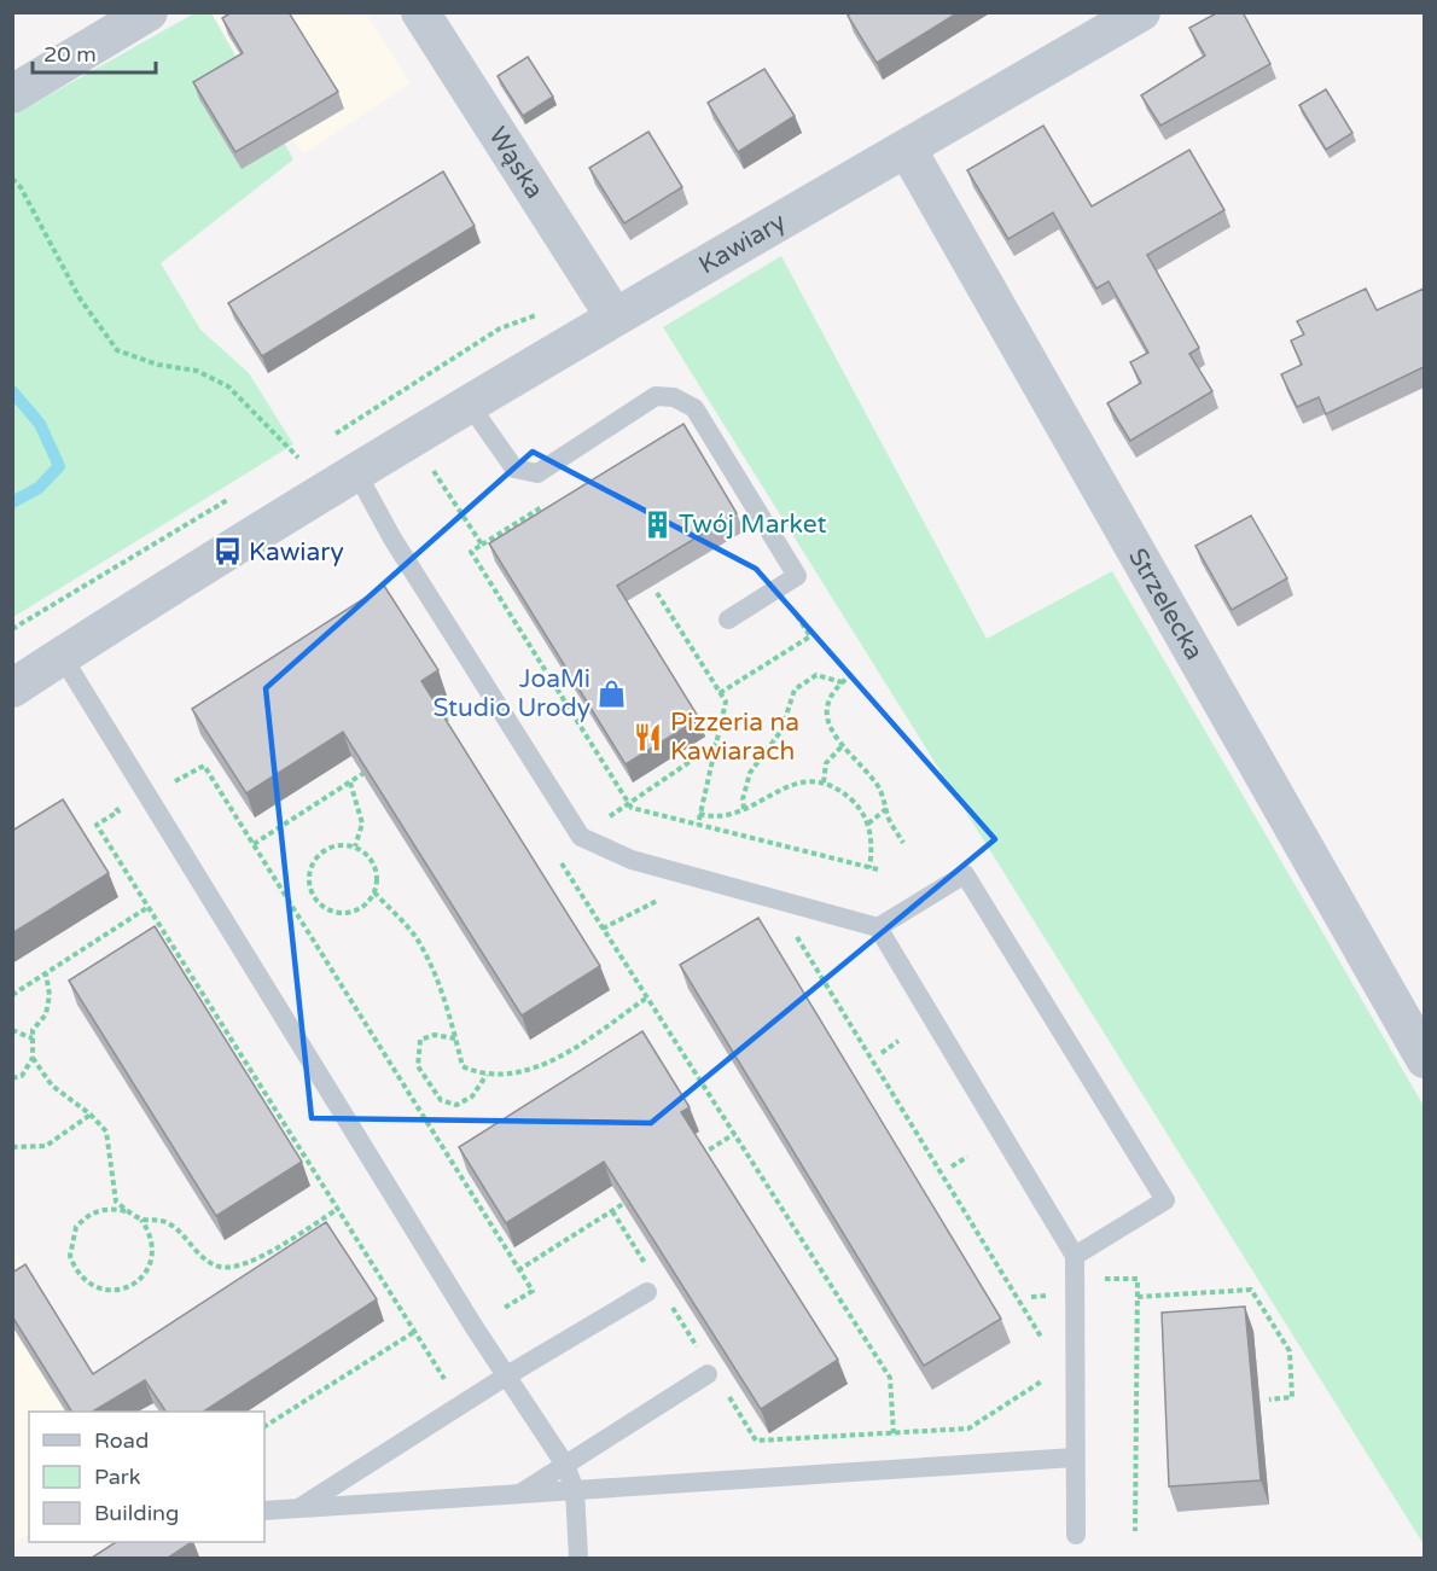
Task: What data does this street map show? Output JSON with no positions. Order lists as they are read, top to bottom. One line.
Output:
{"streets":{"street":["Wąska","Kawiary","Strzelecka"]},"crossings":[["Wąska","Kawiary"],["Kawiary","Strzelecka"]],"places":{"building":["Twój Market"],"bus stop":["Kawiary"],"shop":["JoaMi Studio Urody"],"restaurant":["Pizzeria na Kawiarach"]},"legend":["Road","Park","Building"],"scale_bar":"20 m"}
